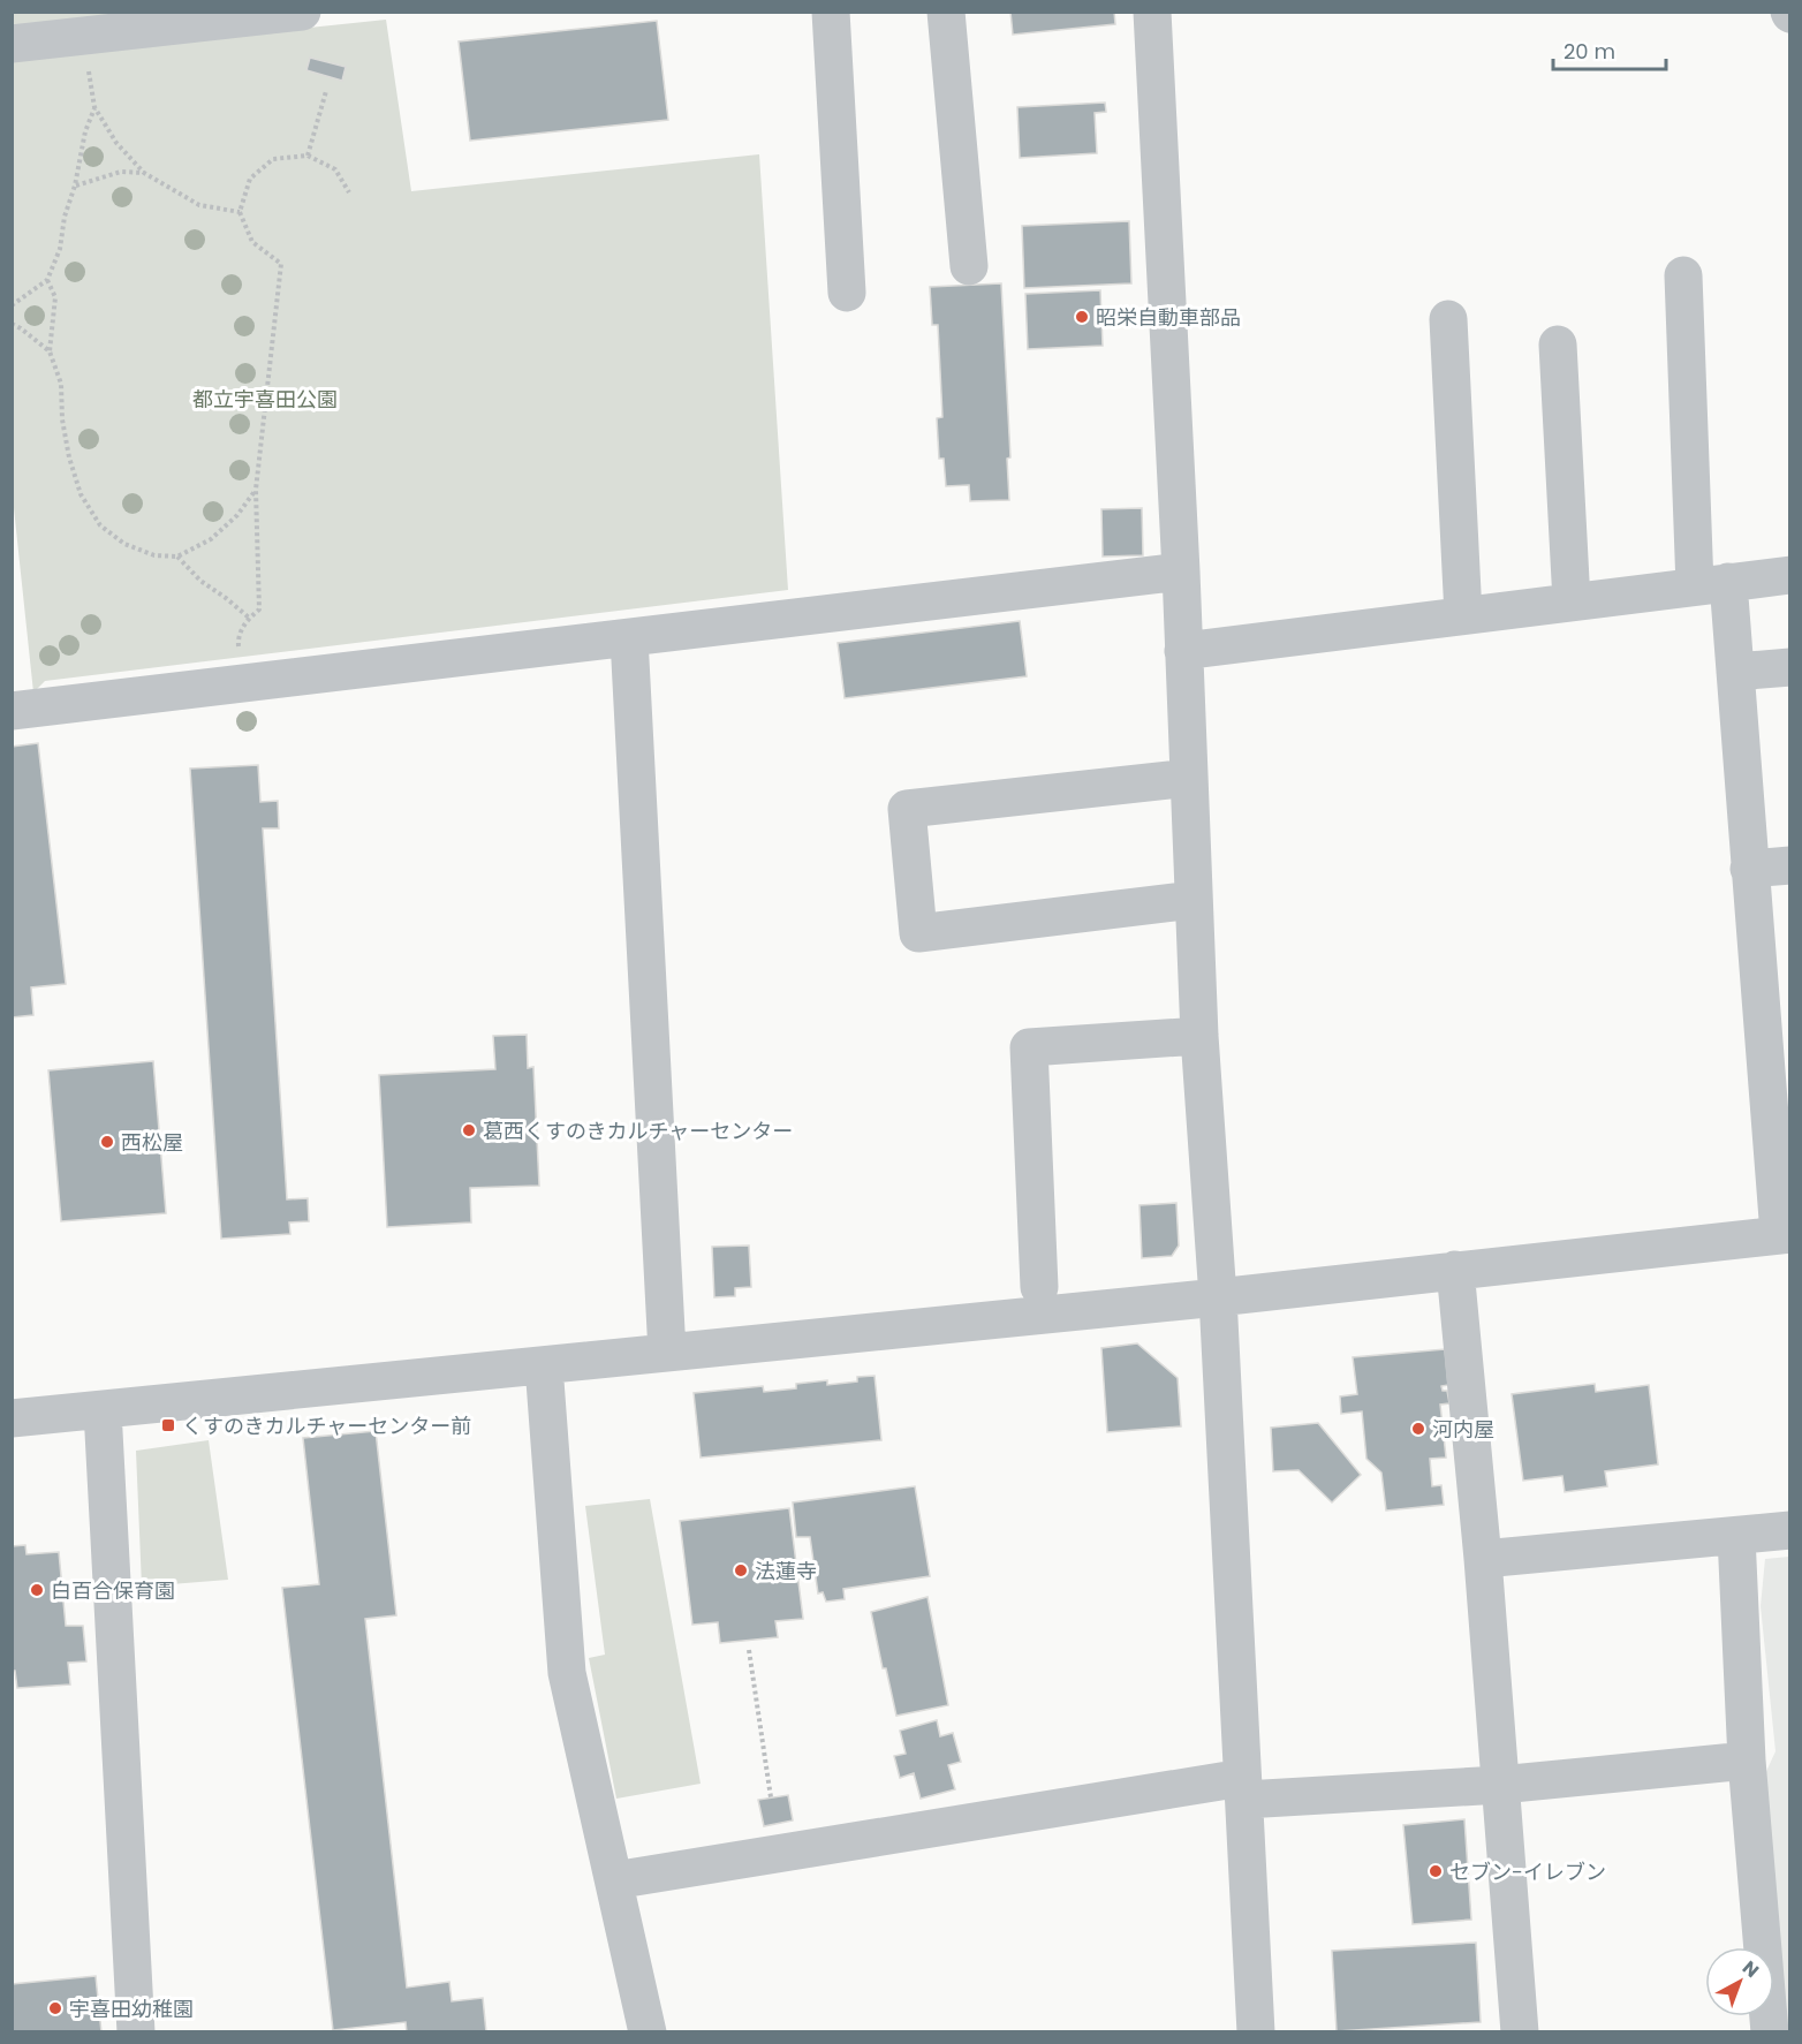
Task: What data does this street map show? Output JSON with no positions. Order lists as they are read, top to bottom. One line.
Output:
{"parks":["都立宇喜田公園"],"places":{"other":["昭栄自動車部品","葛西くすのきカルチャーセンター","西松屋","河内屋","法蓮寺","白百合保育園","セブン-イレブン","宇喜田幼稚園"],"transit":["くすのきカルチャーセンター前"]},"scale_bar":"20 m","north":"top right"}
